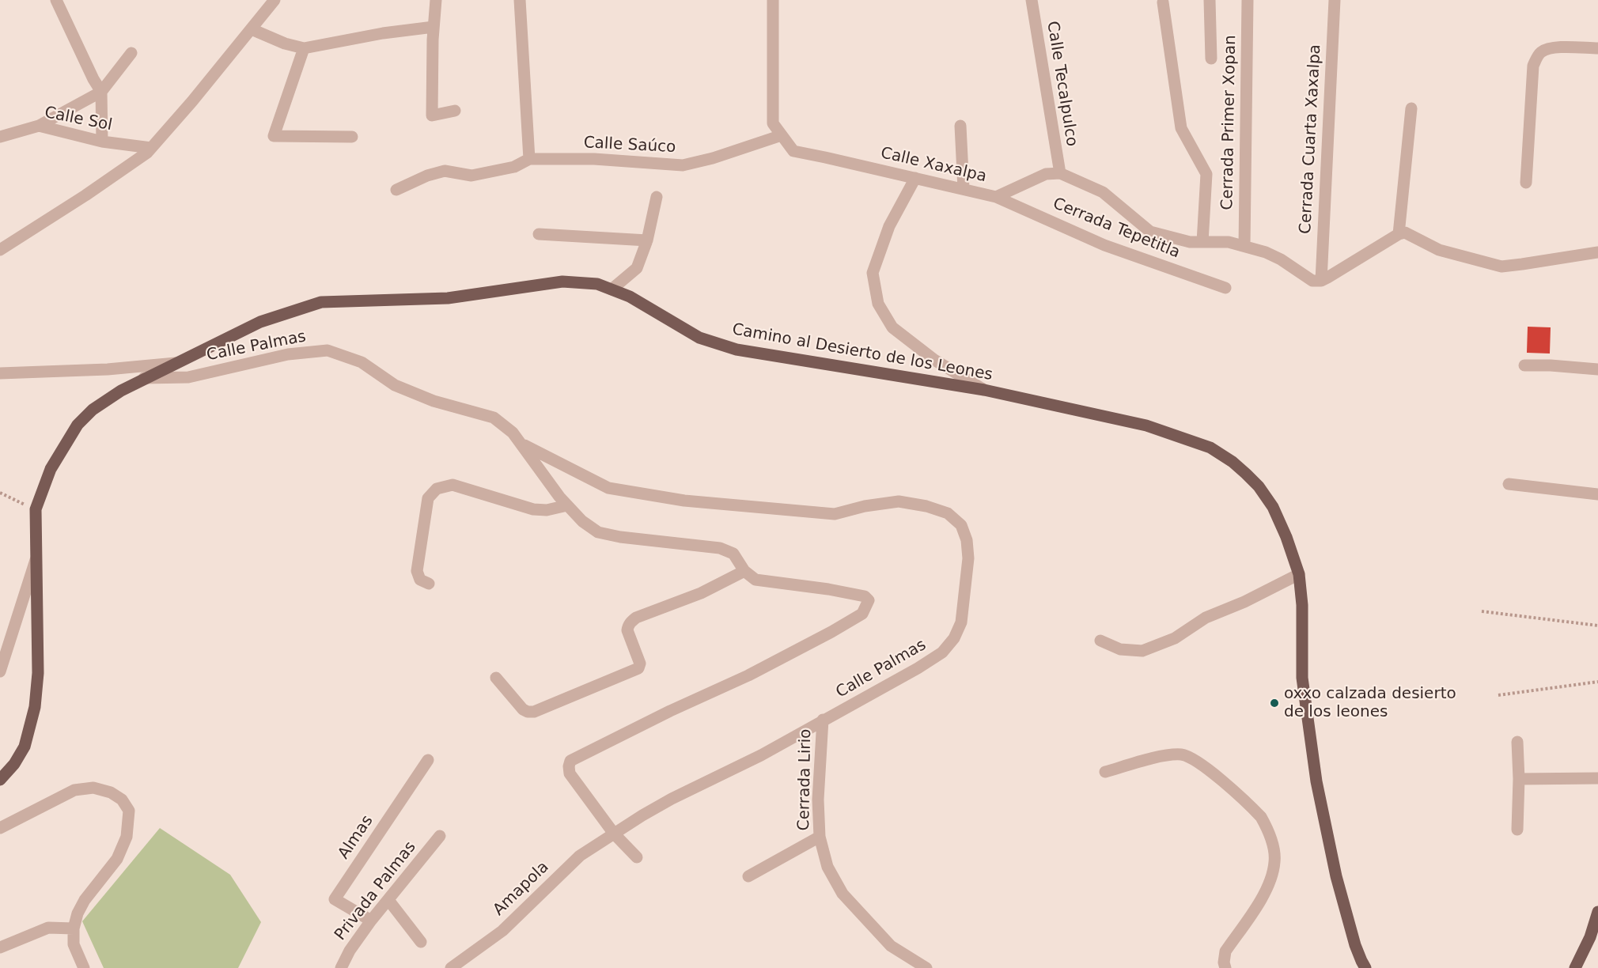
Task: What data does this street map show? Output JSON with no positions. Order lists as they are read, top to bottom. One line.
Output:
{"streets":{"main road":["Camino al Desierto de los Leones"],"street":["Calle Tecalpulco","Calle Sol","Cerrada Primer Xopan","Cerrada Cuarta Xaxalpa","Calle Saúco","Calle Xaxalpa","Cerrada Tepetitla","Calle Palmas","Cerrada Lirio","Almas","Amapola","Privada Palmas"]},"crossings":[["Calle Tecalpulco","Calle Xaxalpa"],["Calle Saúco","Calle Xaxalpa"],["Calle Xaxalpa","Cerrada Tepetitla"],["Calle Palmas","Camino al Desierto de los Leones"],["Calle Palmas","Cerrada Lirio"],["Calle Palmas","Amapola"],["Almas","Privada Palmas"]],"places":["oxxo calzada desierto de los leones"]}
